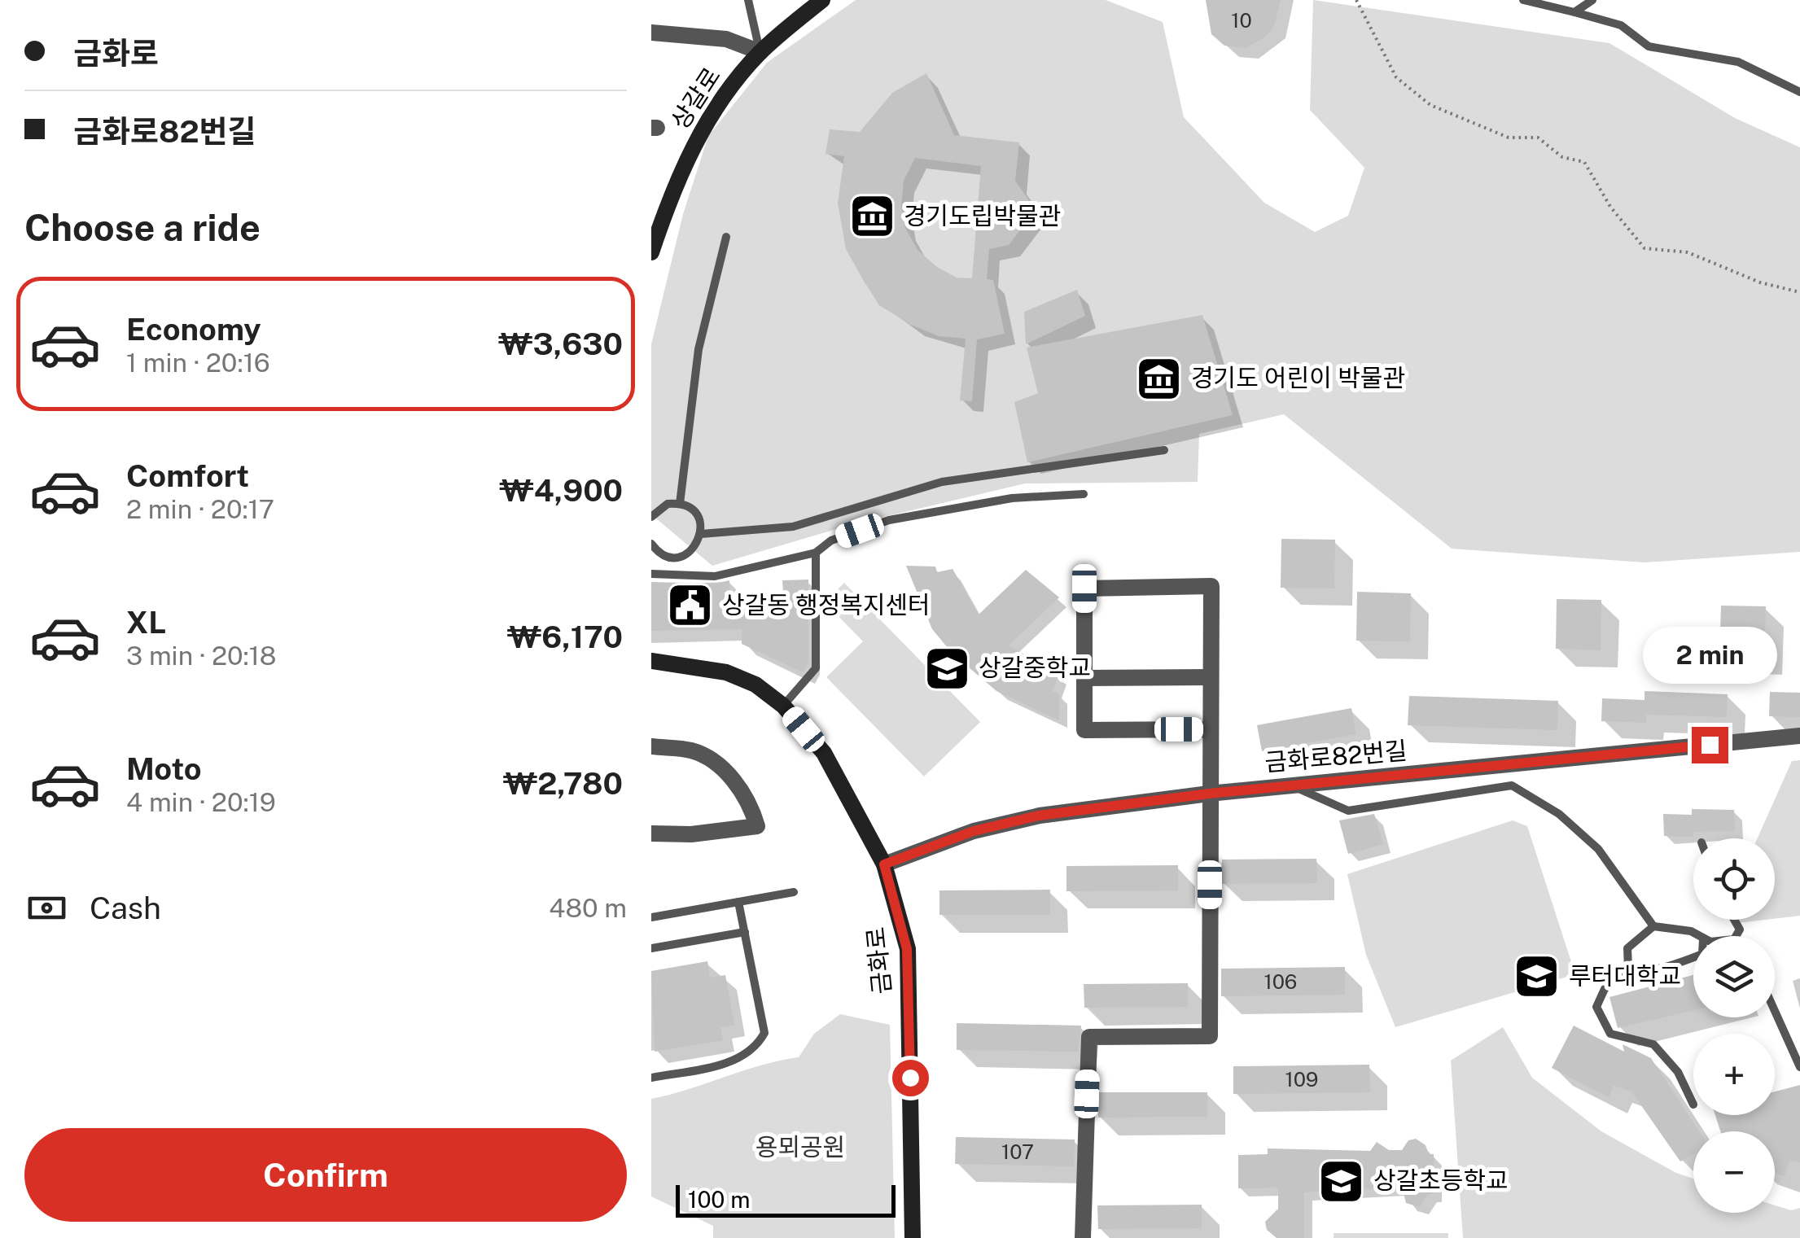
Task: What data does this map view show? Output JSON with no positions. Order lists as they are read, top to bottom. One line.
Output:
{"streets":{"street":["상갈로","금화로82번길","금화로"]},"crossings":[["금화로82번길","금화로"]],"parks":["용뫼공원"],"places":{"museum":["경기도립박물관","경기도 어린이 박물관"],"public building":["상갈동 행정복지센터"],"school or university":["상갈중학교","루터대학교","상갈초등학교"]},"house_numbers":["10","106","109","107"],"scale_bar":"100 m","page":{"banner":["금화로","금화로82번길"],"heading":"Choose a ride","list":[{"name":"Economy","note":"1 min · 20:16","value":"₩3,630"},{"name":"Comfort","note":"2 min · 20:17","value":"₩4,900"},{"name":"XL","note":"3 min · 20:18","value":"₩6,170"},{"name":"Moto","note":"4 min · 20:19","value":"₩2,780"}],"bubble":"2 min","map_buttons":["+","−"],"pay":["Cash","480 m"],"buttons":"Confirm","scale":"100 m"}}
